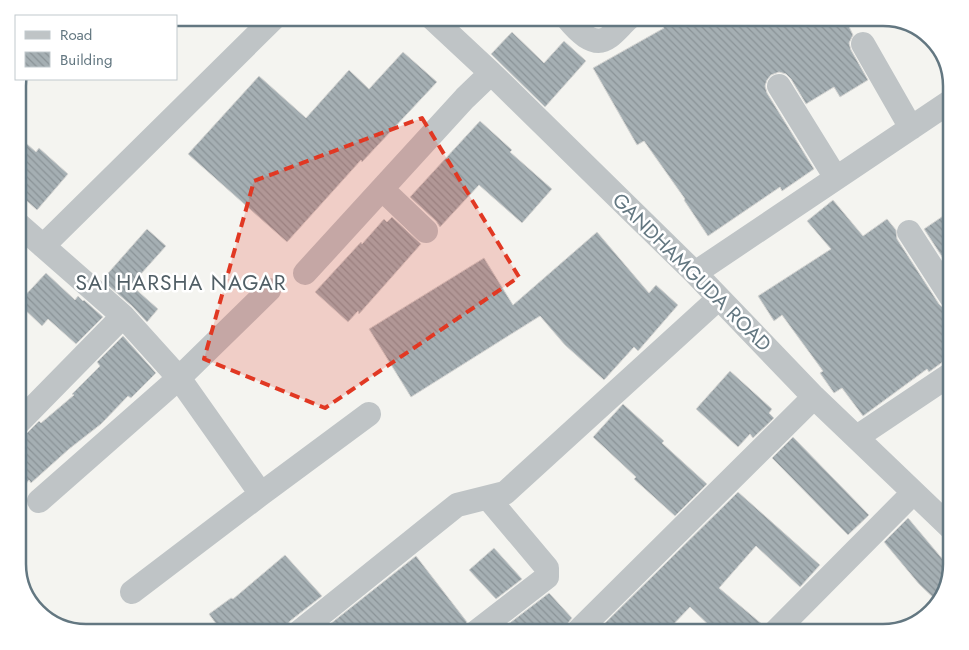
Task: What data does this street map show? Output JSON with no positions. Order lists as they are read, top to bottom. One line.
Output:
{"streets":{"street":["GANDHAMGUDA ROAD"]},"districts":["SAI HARSHA NAGAR"],"legend":["Road","Building"]}
